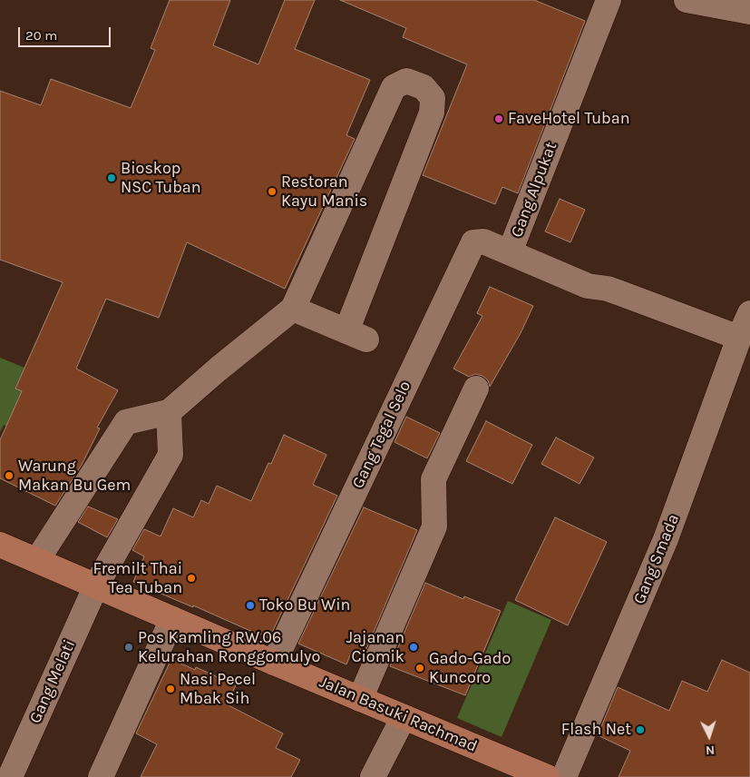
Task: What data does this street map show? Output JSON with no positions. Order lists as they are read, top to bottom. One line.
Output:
{"streets":{"main road":["Jalan Basuki Rachmad"],"street":["Gang Alpukat","Gang Tegal Selo","Gang Smada","Gang Melati"]},"crossings":[["Gang Alpukat","Gang Tegal Selo"],["Gang Tegal Selo","Jalan Basuki Rachmad"],["Gang Melati","Jalan Basuki Rachmad"]],"places":["FaveHotel Tuban","Bioskop NSC Tuban","Restoran Kayu Manis","Warung Makan Bu Gem","Fremilt Thai Tea Tuban","Toko Bu Win","Pos Kamling RW.06 Kelurahan Ronggomulyo","Jajanan Ciomik","Gado-Gado Kuncoro","Nasi Pecel Mbak Sih","Flash Net"],"scale_bar":"20 m","north":"bottom"}
